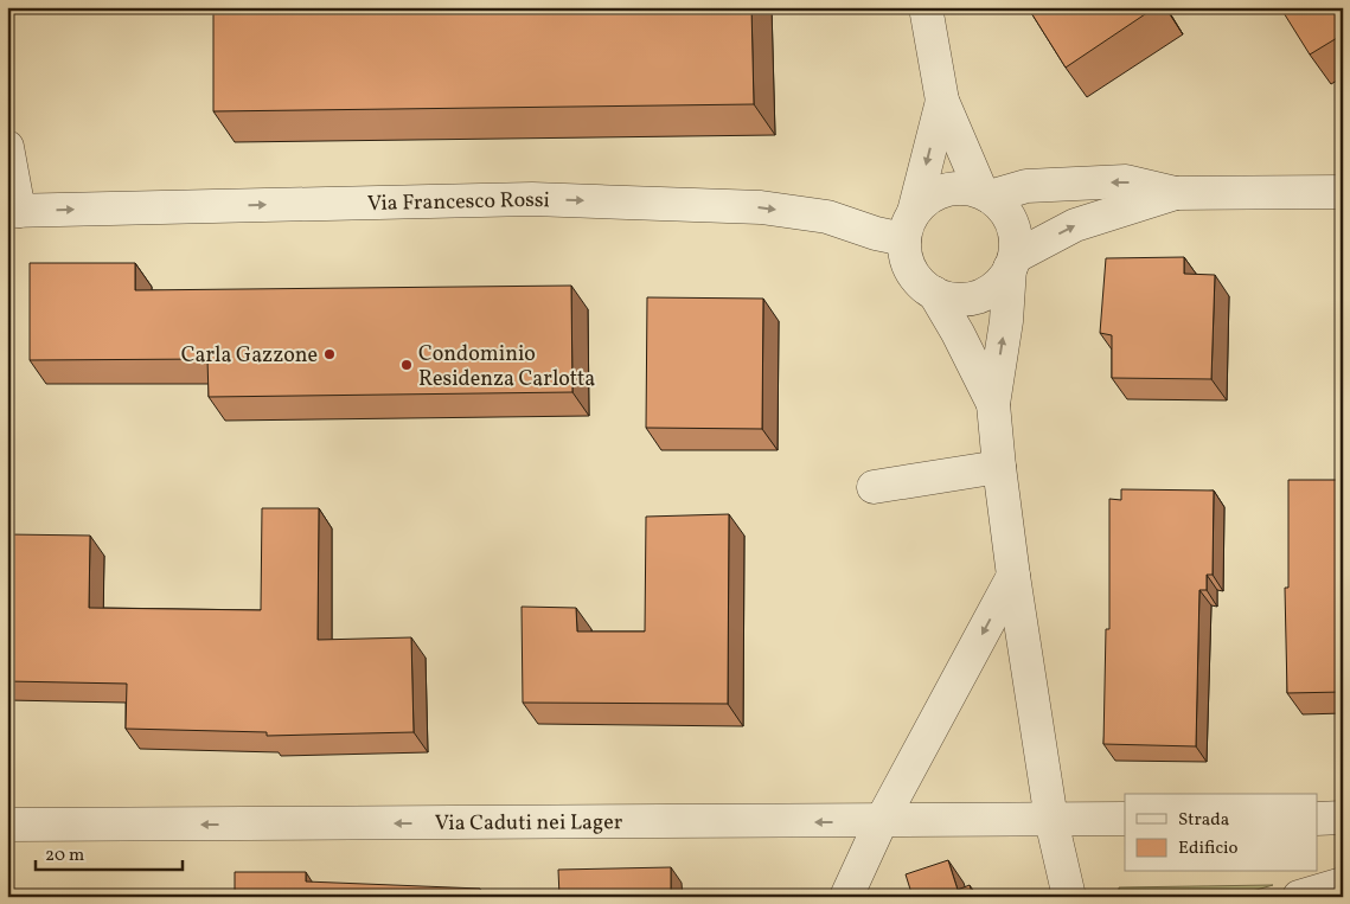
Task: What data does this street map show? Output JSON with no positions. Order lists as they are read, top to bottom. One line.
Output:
{"streets":{"street":["Via Francesco Rossi","Via Caduti nei Lager"]},"one_way":["Via Francesco Rossi","Via Caduti nei Lager"],"places":["Carla Gazzone","Condominio Residenza Carlotta"],"legend":["Strada","Edificio"],"scale_bar":"20 m"}
